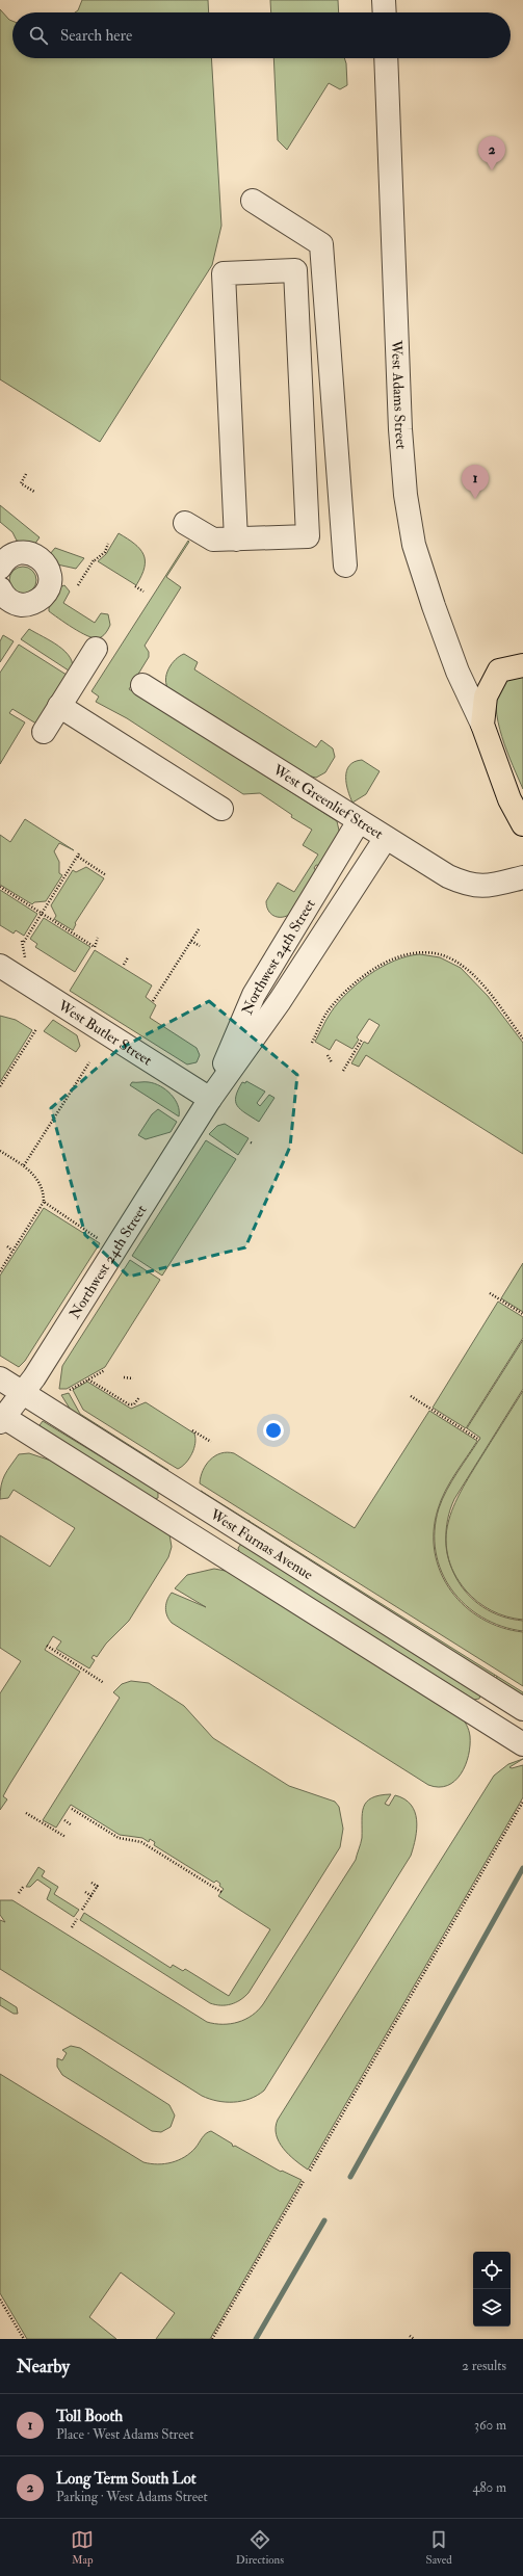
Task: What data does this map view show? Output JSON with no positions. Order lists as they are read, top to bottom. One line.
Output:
{"streets":{"main road":["West Adams Street"],"street":["West Greenlief Street","Northwest 24th Street","West Butler Street","West Furnas Avenue"]},"crossings":[["West Greenlief Street","Northwest 24th Street"],["Northwest 24th Street","West Butler Street"],["Northwest 24th Street","West Furnas Avenue"]],"page":{"search":"Search here","pins":["2","1"],"heading":["Nearby","2 results"],"list":[{"mark":"1","name":"Toll Booth","note":"Place · West Adams Street","value":"360 m"},{"mark":"2","name":"Long Term South Lot","note":"Parking · West Adams Street","value":"480 m"}],"nav":["Map","Directions","Saved"]}}
